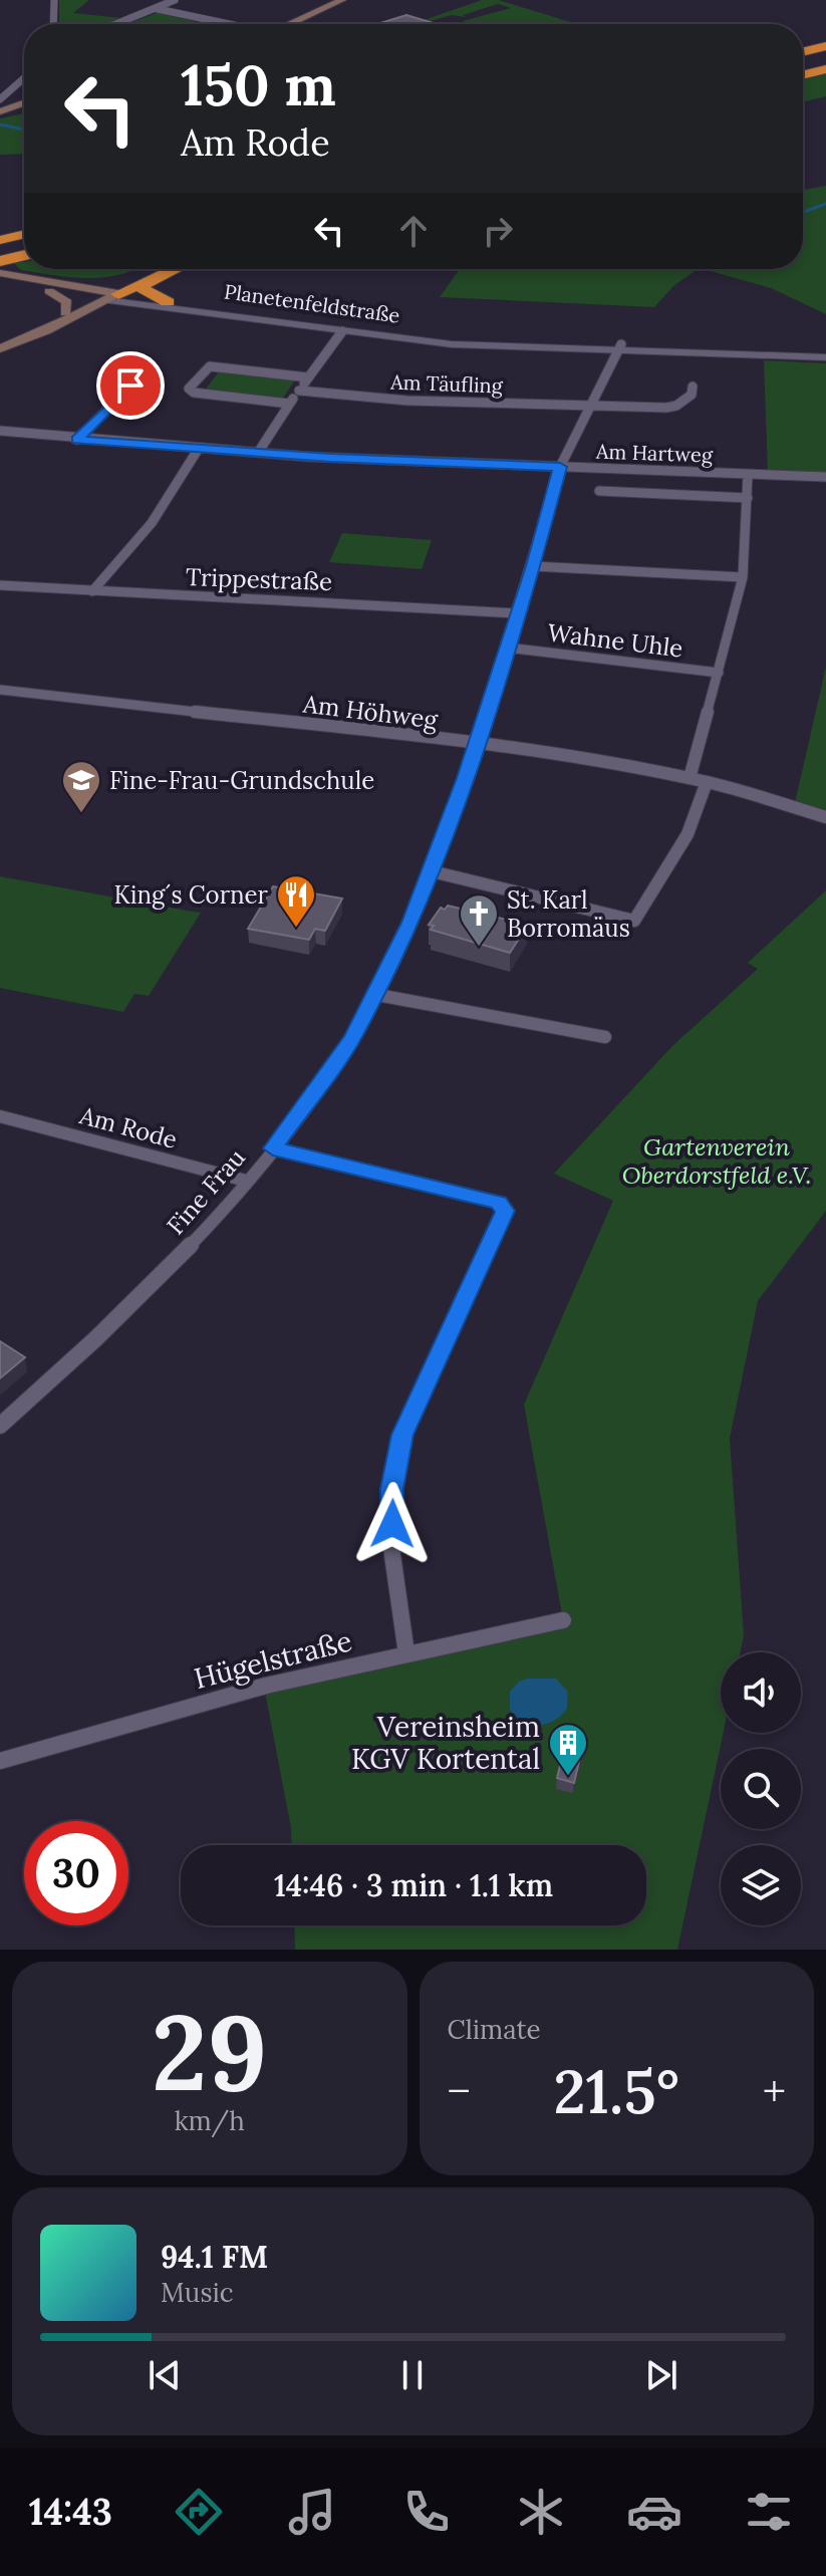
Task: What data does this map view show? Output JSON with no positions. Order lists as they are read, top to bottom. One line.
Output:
{"streets":{"main road":["Planetenfeldstraße"],"street":["Am Täufling","Am Hartweg","Trippestraße","Wahne Uhle","Am Höhweg","Am Rode","Fine Frau","Hügelstraße"]},"crossings":[["Planetenfeldstraße","Fine Frau"],["Am Täufling","Fine Frau"],["Am Hartweg","Fine Frau"],["Trippestraße","Fine Frau"],["Wahne Uhle","Fine Frau"],["Am Höhweg","Fine Frau"],["Am Rode","Fine Frau"]],"parks":["Gartenverein Oberdorstfeld e.V."],"places":{"school or university":["Fine-Frau-Grundschule"],"restaurant":["King´s Corner"],"church":["St. Karl Borromäus"],"building":["Vereinsheim KGV Kortental"]},"page":{"turn":["150 m","Am Rode"],"limit":"30","trip":"14:46 · 3 min · 1.1 km","tile":[["29","km/h"],"Climate"],"heat":["−","21.5°","+"],"song":["94.1 FM","Music"],"tabs":"14:43"}}
